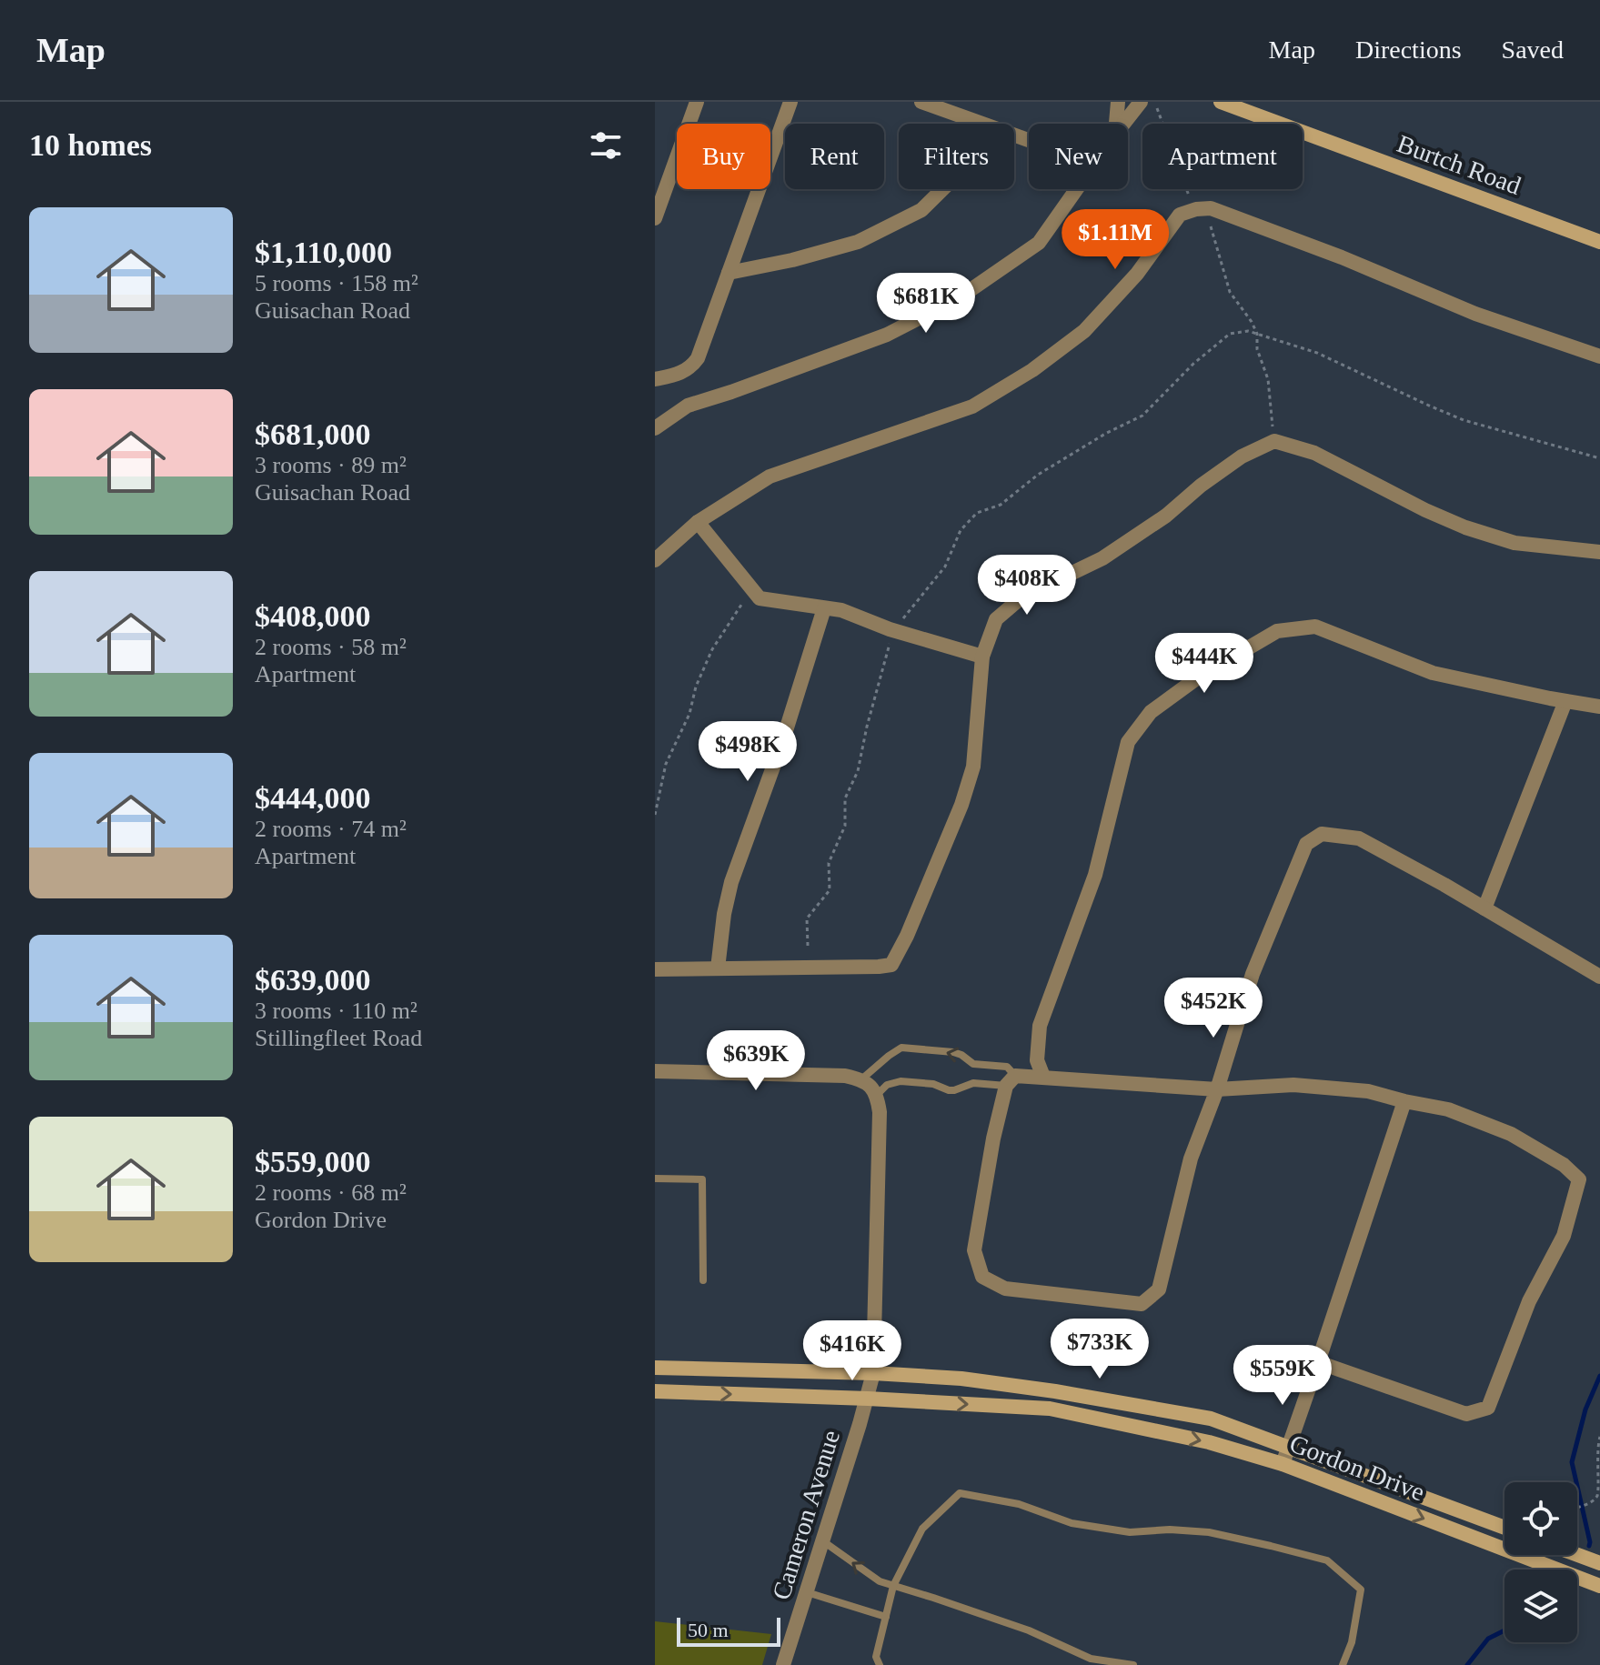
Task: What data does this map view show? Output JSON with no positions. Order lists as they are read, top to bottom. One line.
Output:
{"streets":{"main road":["Burtch Road","Gordon Drive"],"street":["Cameron Avenue"]},"crossings":[["Gordon Drive","Cameron Avenue"]],"scale_bar":"50 m","page":{"header":"Map","nav":["Map","Directions","Saved"],"heading":"10 homes","chip":["Buy","Rent","Filters","New","Apartment"],"list":[{"name":"$1,110,000","note":"5 rooms · 158 m² · Guisachan Road"},{"name":"$681,000","note":"3 rooms · 89 m² · Guisachan Road"},{"name":"$408,000","note":"2 rooms · 58 m² · Apartment"},{"name":"$444,000","note":"2 rooms · 74 m² · Apartment"},{"name":"$639,000","note":"3 rooms · 110 m² · Stillingfleet Road"},{"name":"$559,000","note":"2 rooms · 68 m² · Gordon Drive"}],"price":["$1.11M","$681K","$408K","$444K","$498K","$452K","$639K","$733K","$416K","$559K"],"scale":"50 m"}}
